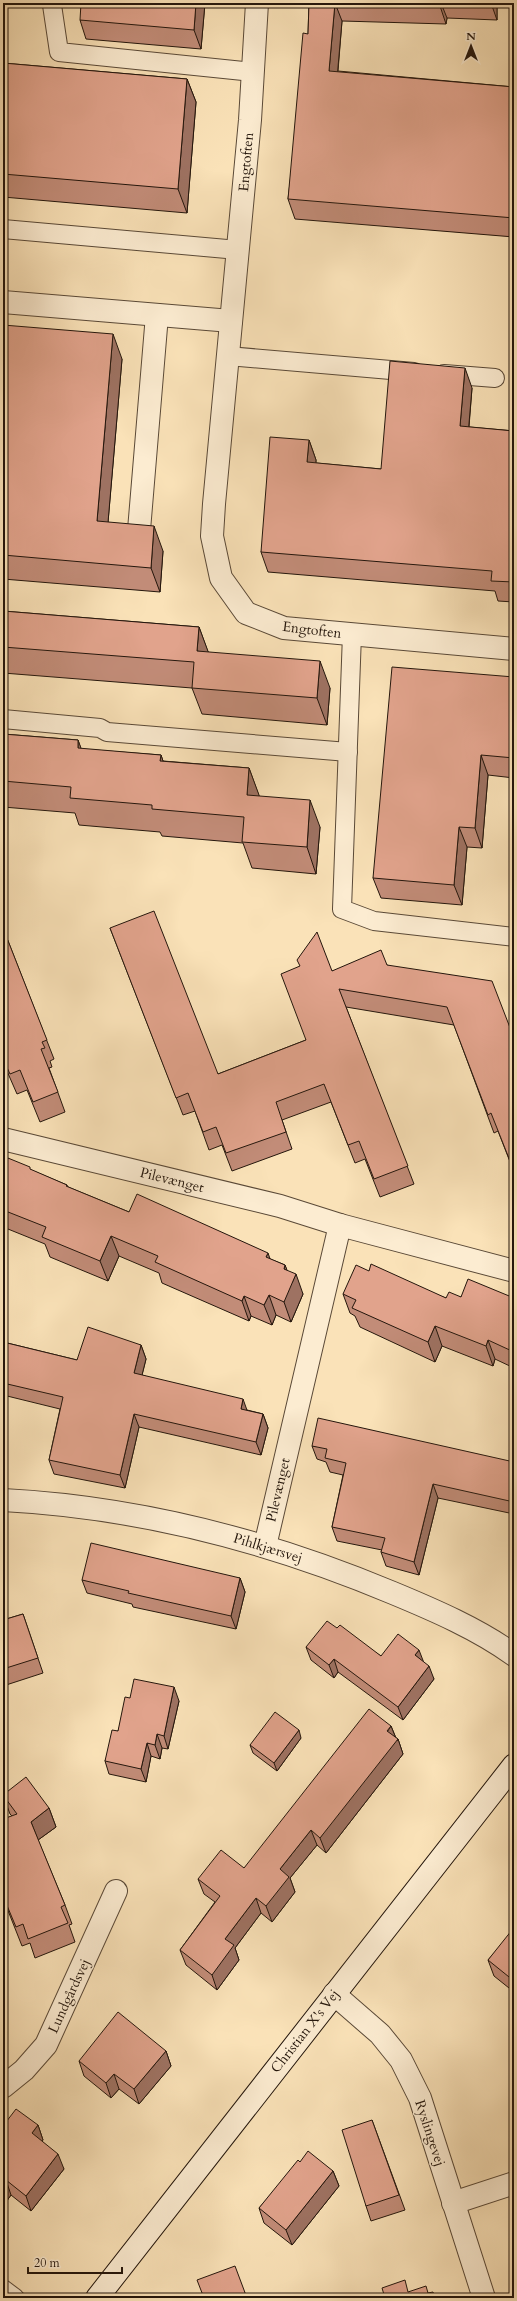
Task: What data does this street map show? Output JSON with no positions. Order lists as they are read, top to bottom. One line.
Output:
{"streets":{"street":["Engtoften","Pilevænget","Pihlkjærsvej","Lundgårdsvej","Christian X's Vej","Ryslingevej"]},"crossings":[["Pilevænget","Pihlkjærsvej"],["Christian X's Vej","Ryslingevej"]],"scale_bar":"20 m","north":"top"}
